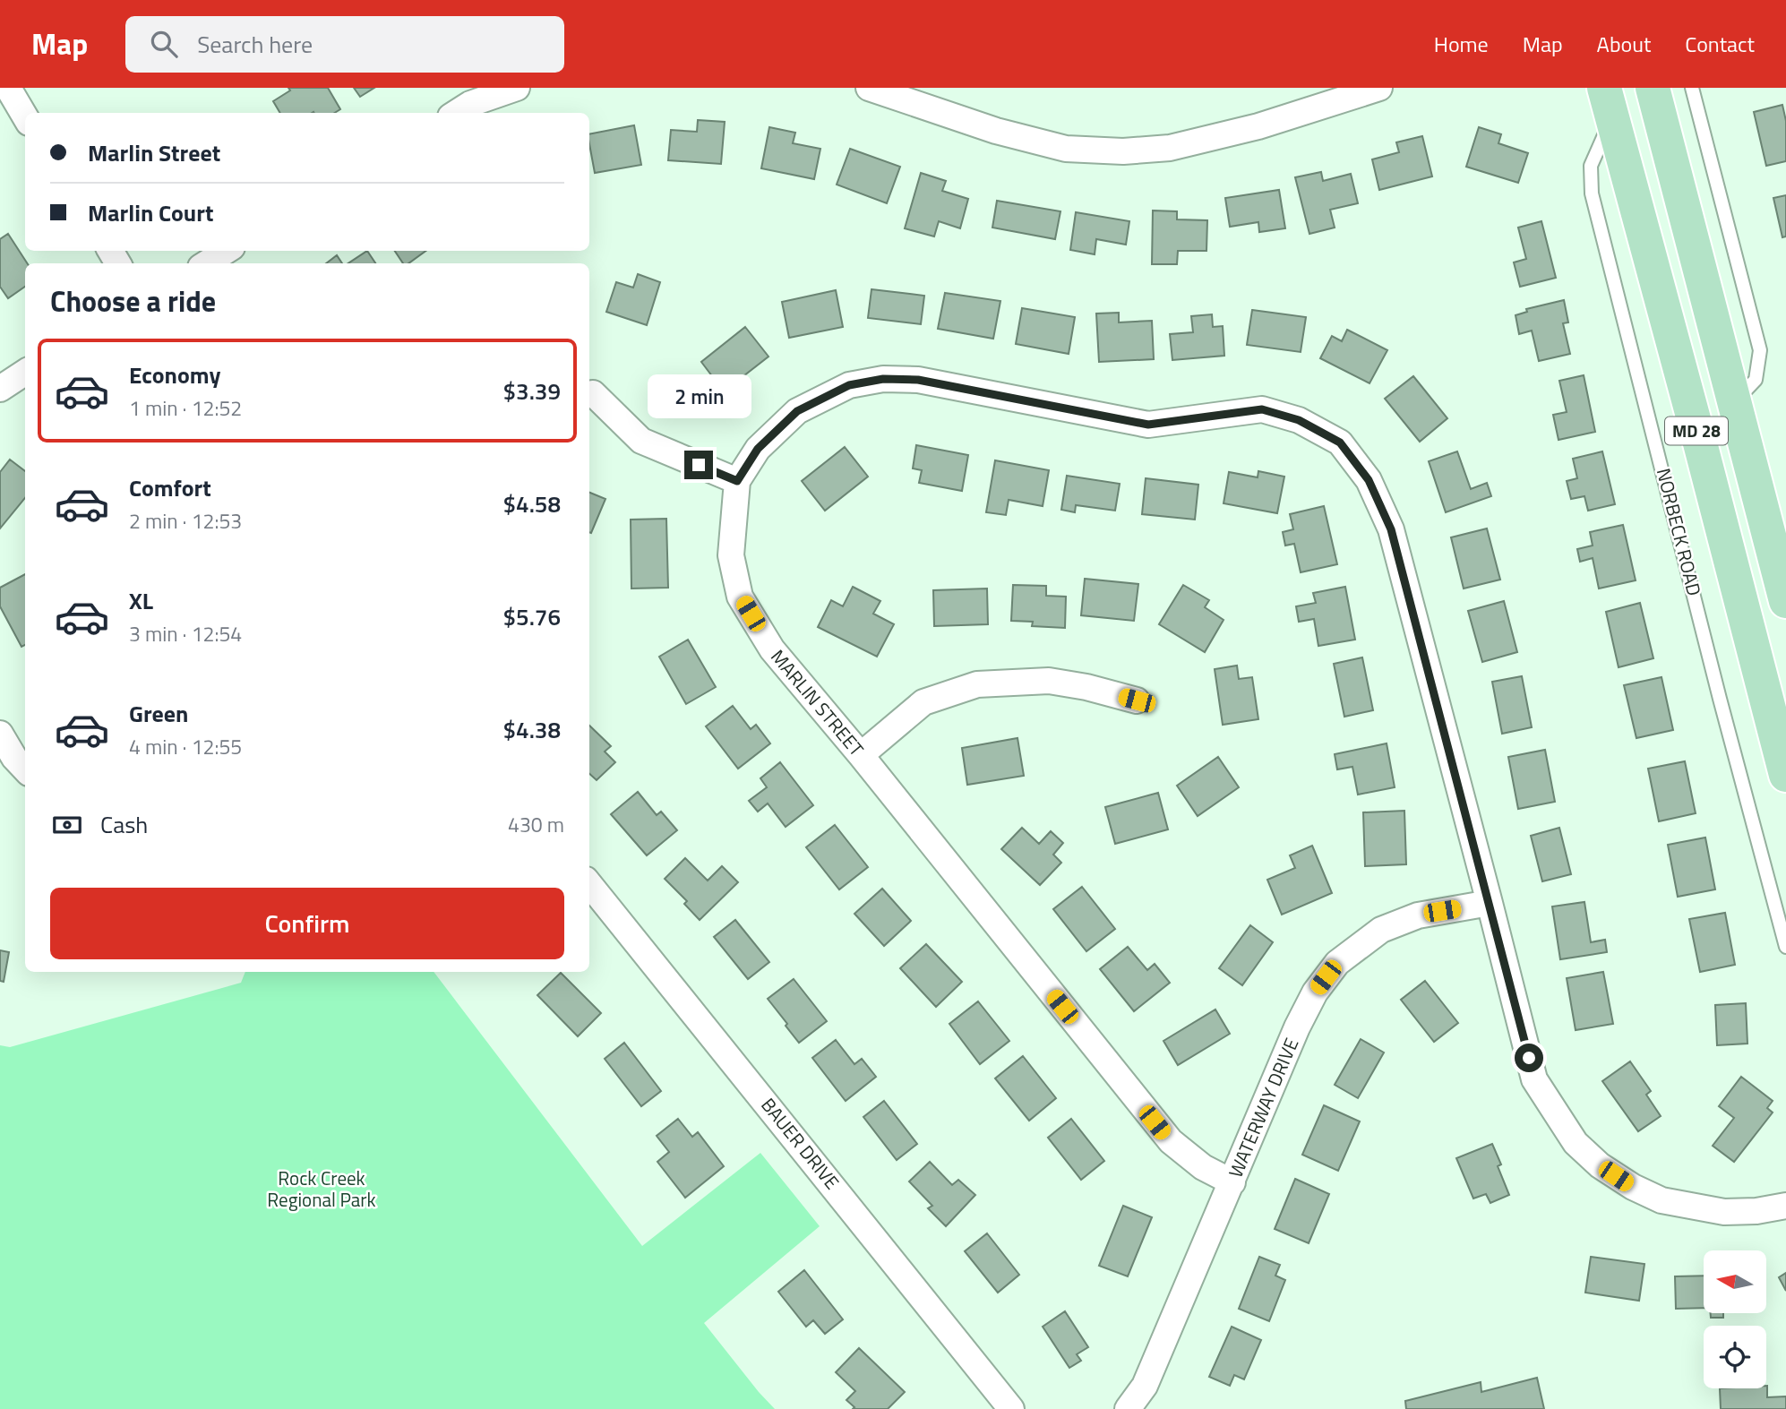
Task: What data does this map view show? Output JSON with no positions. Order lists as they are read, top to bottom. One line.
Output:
{"streets":{"main road":["MD 28","NORBECK ROAD"],"street":["MARLIN STREET","WATERWAY DRIVE","BAUER DRIVE"]},"crossings":[["MARLIN STREET","WATERWAY DRIVE"]],"parks":["Rock Creek Regional Park"],"north":"left","page":{"header":"Map","search":"Search here","nav":["Home","Map","About","Contact"],"banner":["Marlin Street","Marlin Court"],"heading":"Choose a ride","list":[{"name":"Economy","note":"1 min · 12:52","value":"$3.39"},{"name":"Comfort","note":"2 min · 12:53","value":"$4.58"},{"name":"XL","note":"3 min · 12:54","value":"$5.76"},{"name":"Green","note":"4 min · 12:55","value":"$4.38"}],"bubble":"2 min","pay":["Cash","430 m"],"buttons":"Confirm"}}
